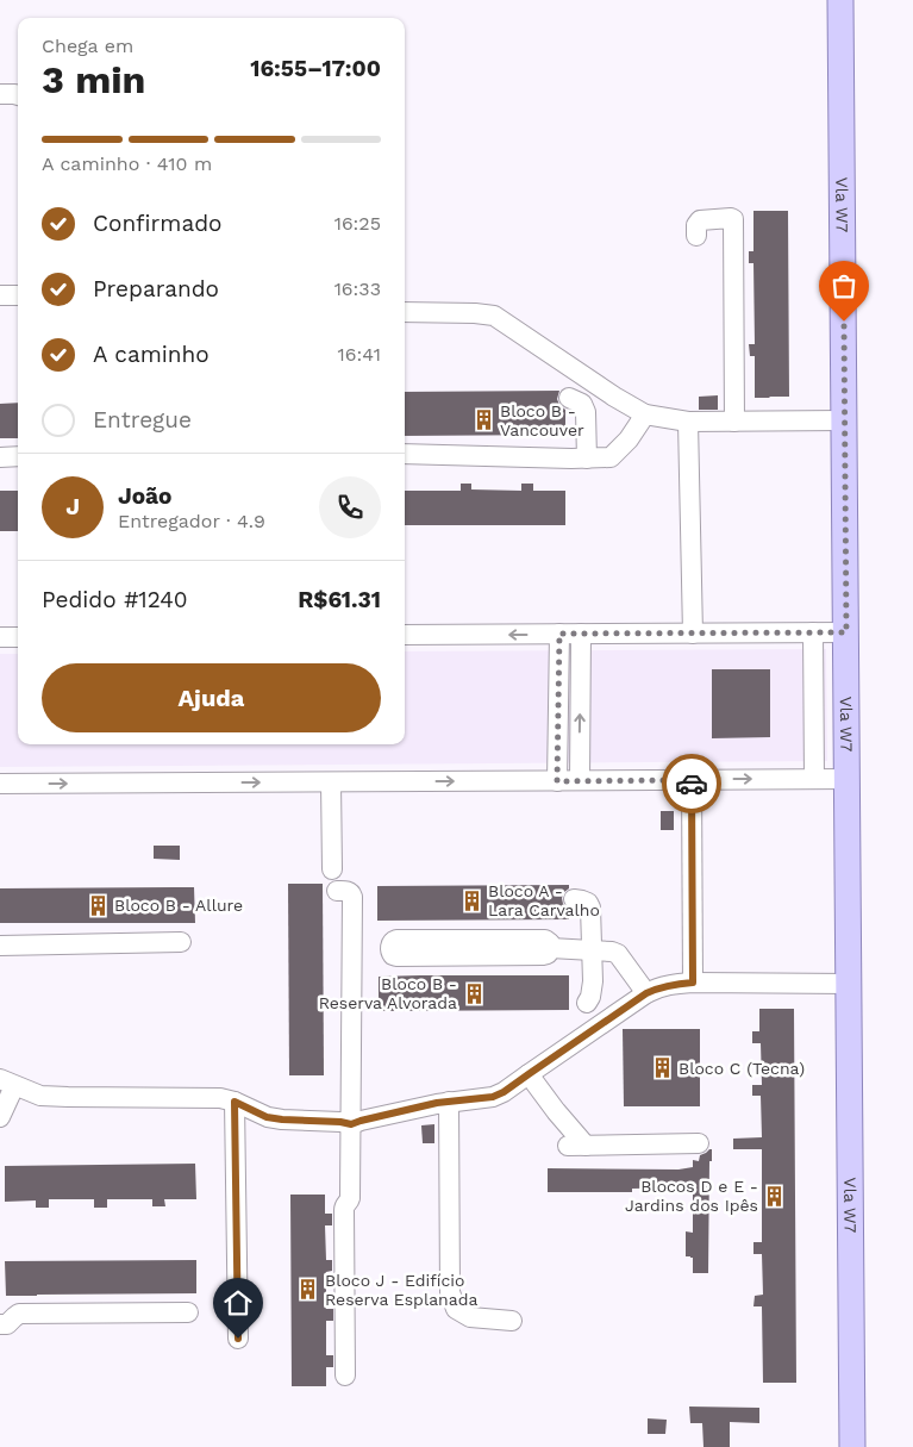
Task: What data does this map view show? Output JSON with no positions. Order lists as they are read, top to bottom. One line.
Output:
{"streets":{"main road":["Vla W7"]},"places":{"building":["Bloco B - Vancouver","Bloco A - Lara Carvalho","Bloco B - Allure","Bloco B - Reserva Alvorada","Bloco C (Tecna)","Blocos D e E - Jardins dos Ipês","Bloco J - Edifício Reserva Esplanada"]},"page":{"heading":["3 min","Chega em","16:55–17:00"],"panel":["João","Entregador · 4.9","Pedido #1240","R$61.31"],"bar":"A caminho · 410 m","list":[["Confirmado","16:25"],["Preparando","16:33"],["A caminho","16:41"],"Entregue"],"round":"J","buttons":"Ajuda"}}
